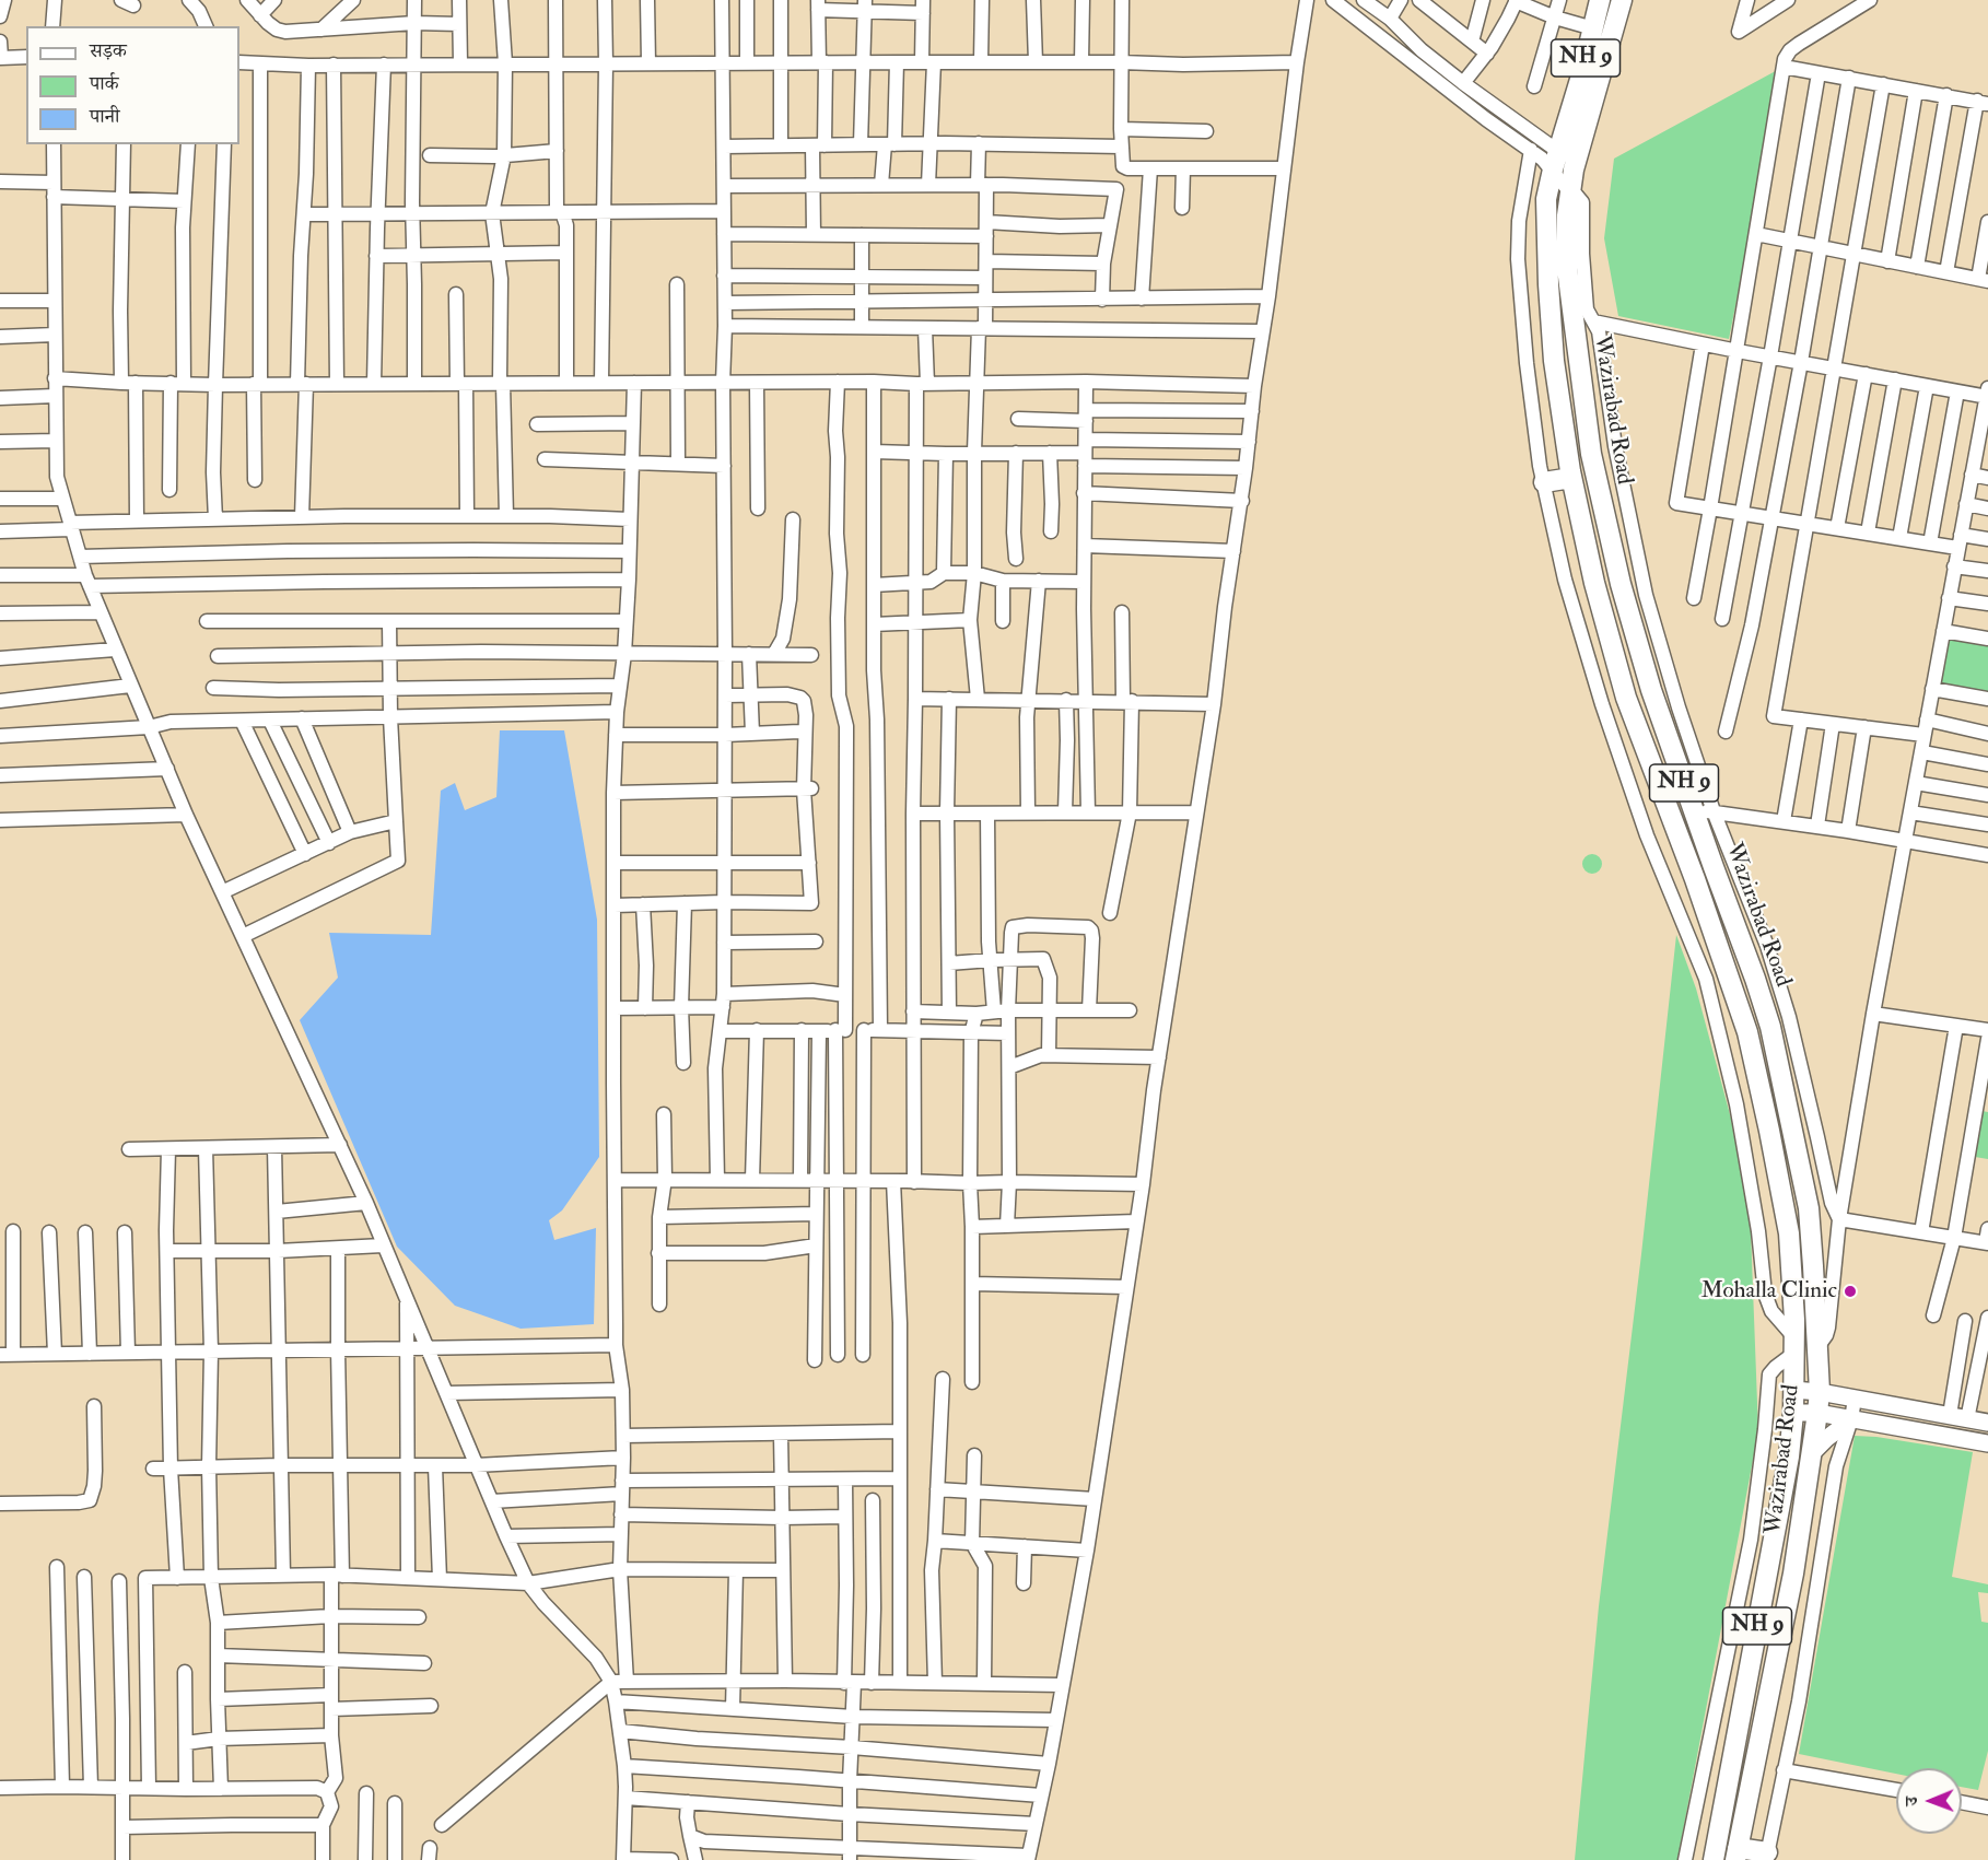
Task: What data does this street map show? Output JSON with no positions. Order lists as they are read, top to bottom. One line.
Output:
{"streets":{"highway":["NH 9","Wazirabad Road"]},"places":["Mohalla Clinic"],"legend":["सड़क","पार्क","पानी"],"north":"left"}
